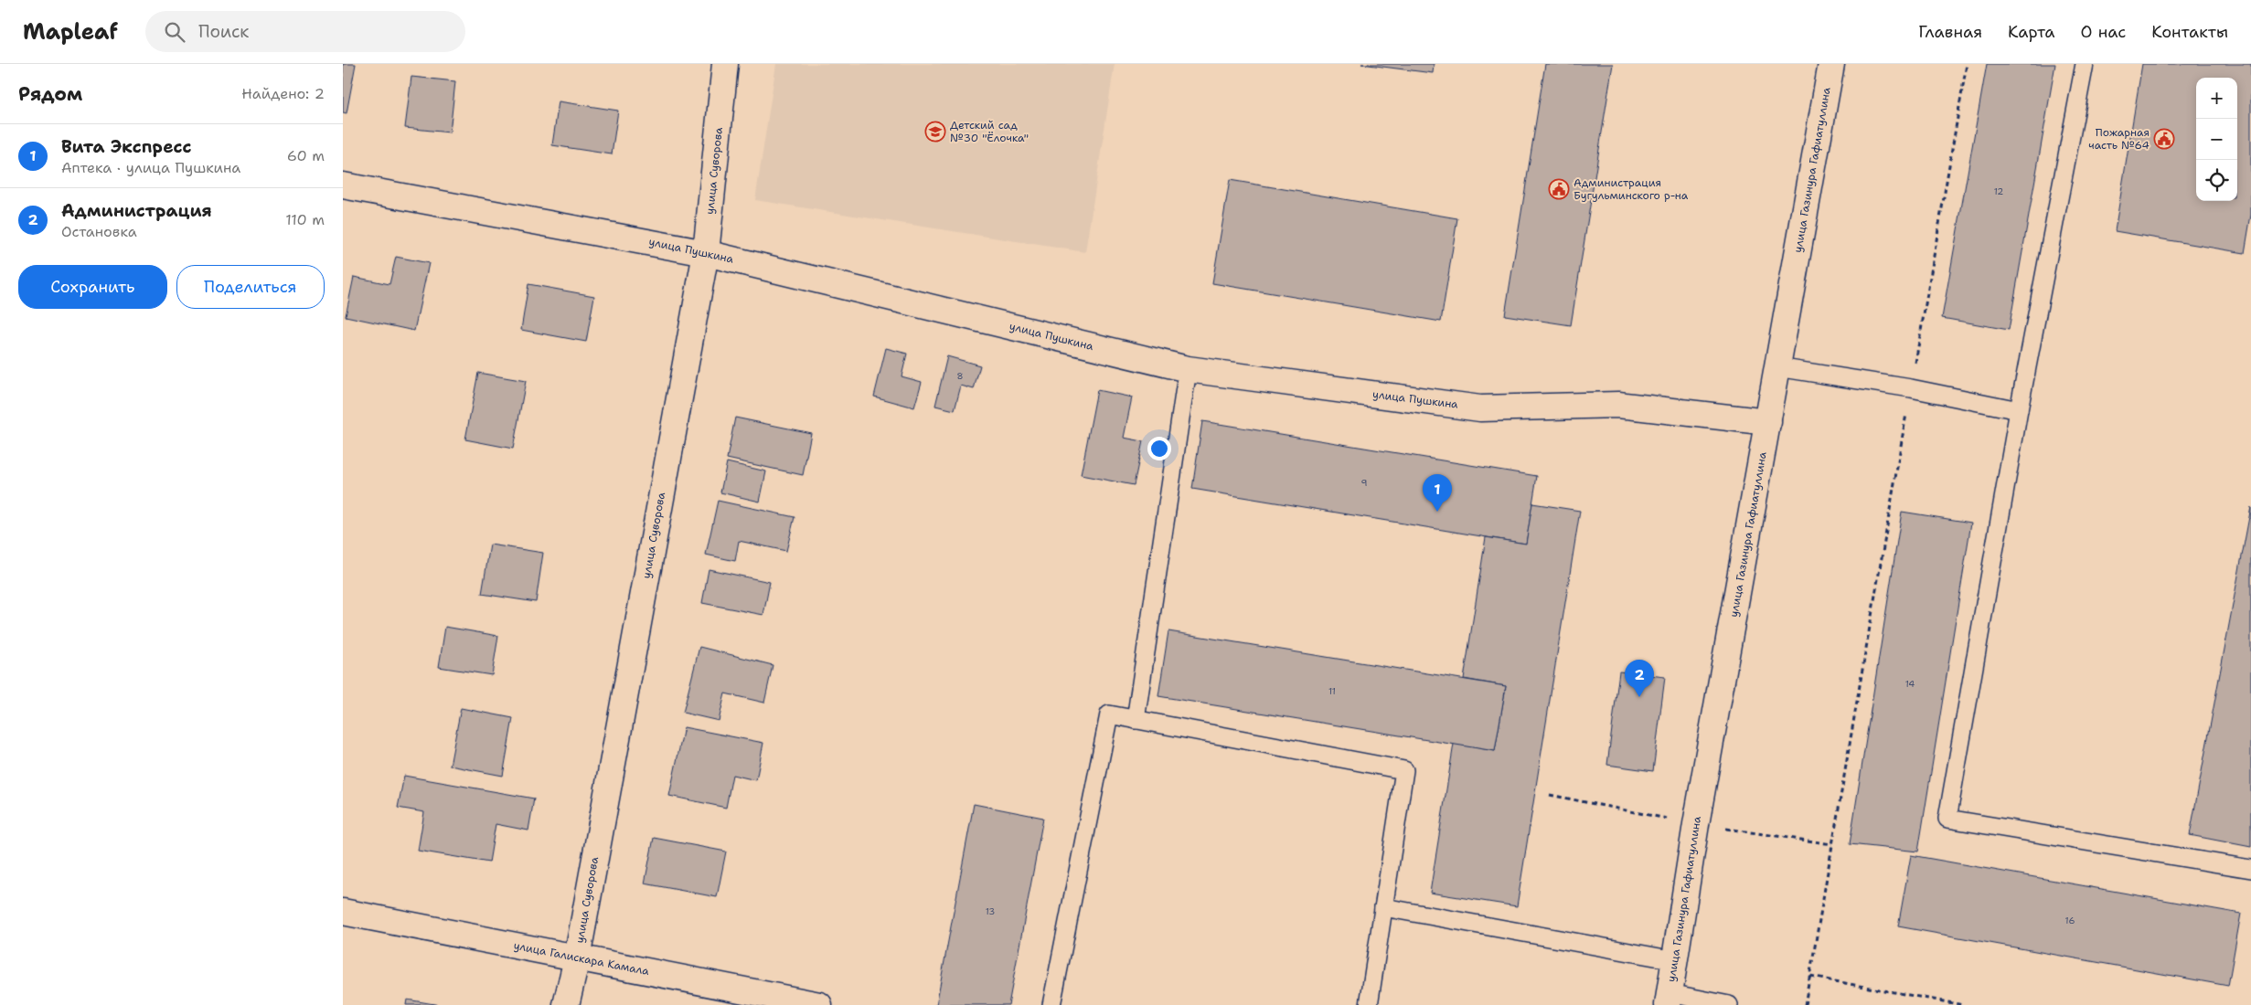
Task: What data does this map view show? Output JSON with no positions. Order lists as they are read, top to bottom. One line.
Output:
{"streets":{"street":["улица Газинура Гафиатуллина","улица Суворова","улица Пушкина","улица Галискара Камала"]},"crossings":[["улица Газинура Гафиатуллина","улица Пушкина"],["улица Суворова","улица Пушкина"],["улица Суворова","улица Галискара Камала"]],"places":{"school or university":["Детский сад №30 \"Ёлочка\""],"public building":["Пожарная часть №64","Администрация Бугульминского р-на"]},"house_numbers":["12","8","9","14","11","13","16"],"page":{"header":"Mapleaf","search":"Поиск","nav":["Главная","Карта","О нас","Контакты"],"heading":["Рядом","Найдено: 2"],"map_buttons":["+","−"],"list":[{"mark":"1","name":"Вита Экспресс","note":"Аптека · улица Пушкина","value":"60 m"},{"mark":"2","name":"Администрация","note":"Остановка","value":"110 m"}],"buttons":["Сохранить","Поделиться"],"pins":["1","2"]}}
